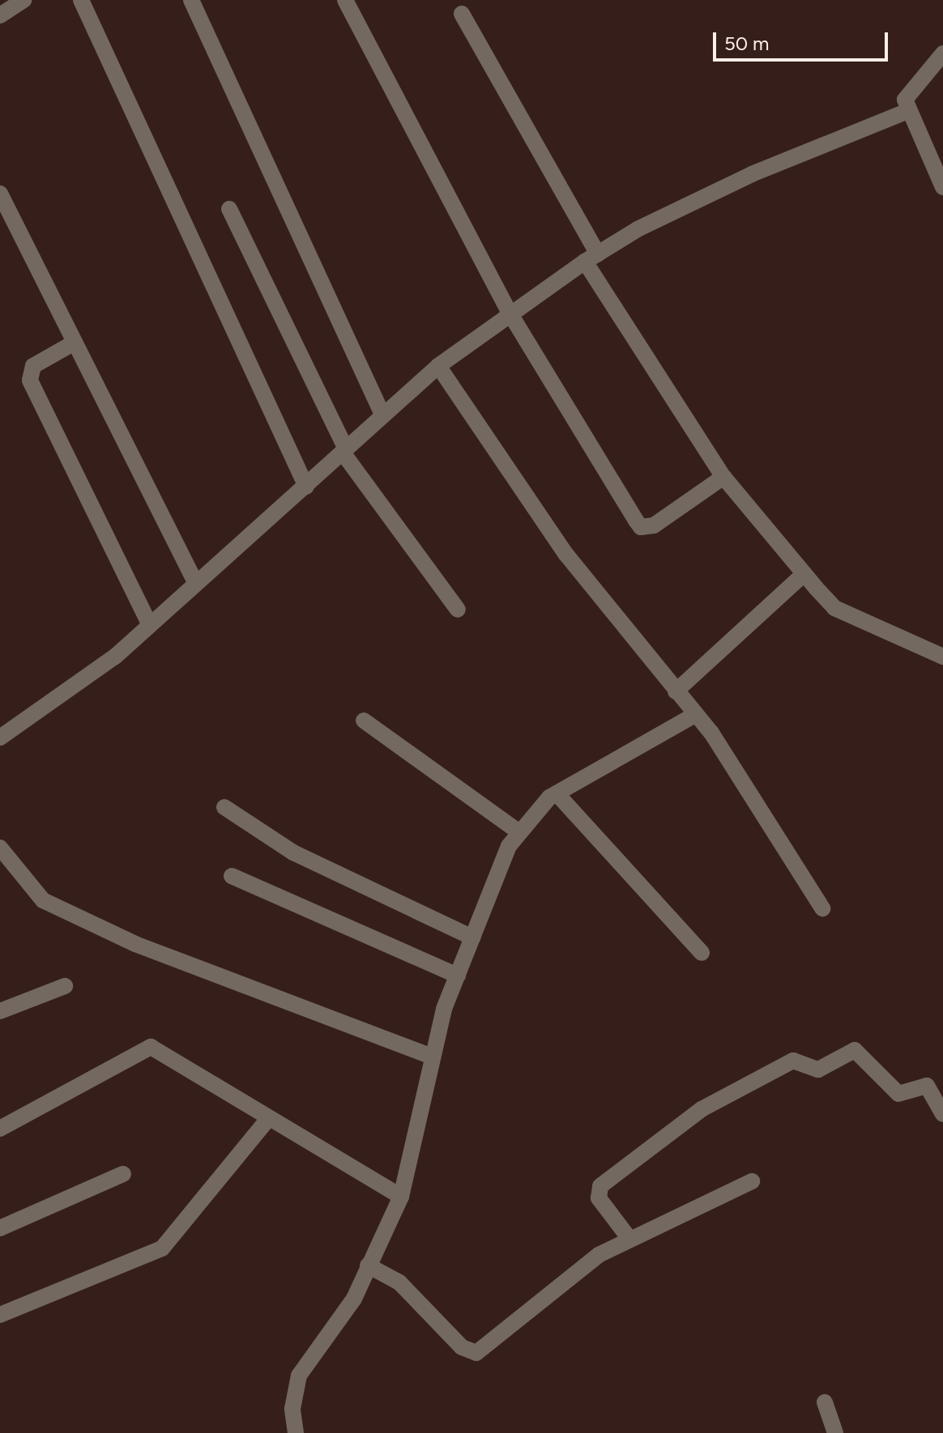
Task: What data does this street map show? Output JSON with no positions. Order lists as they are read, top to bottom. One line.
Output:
{"scale_bar":"50 m"}
